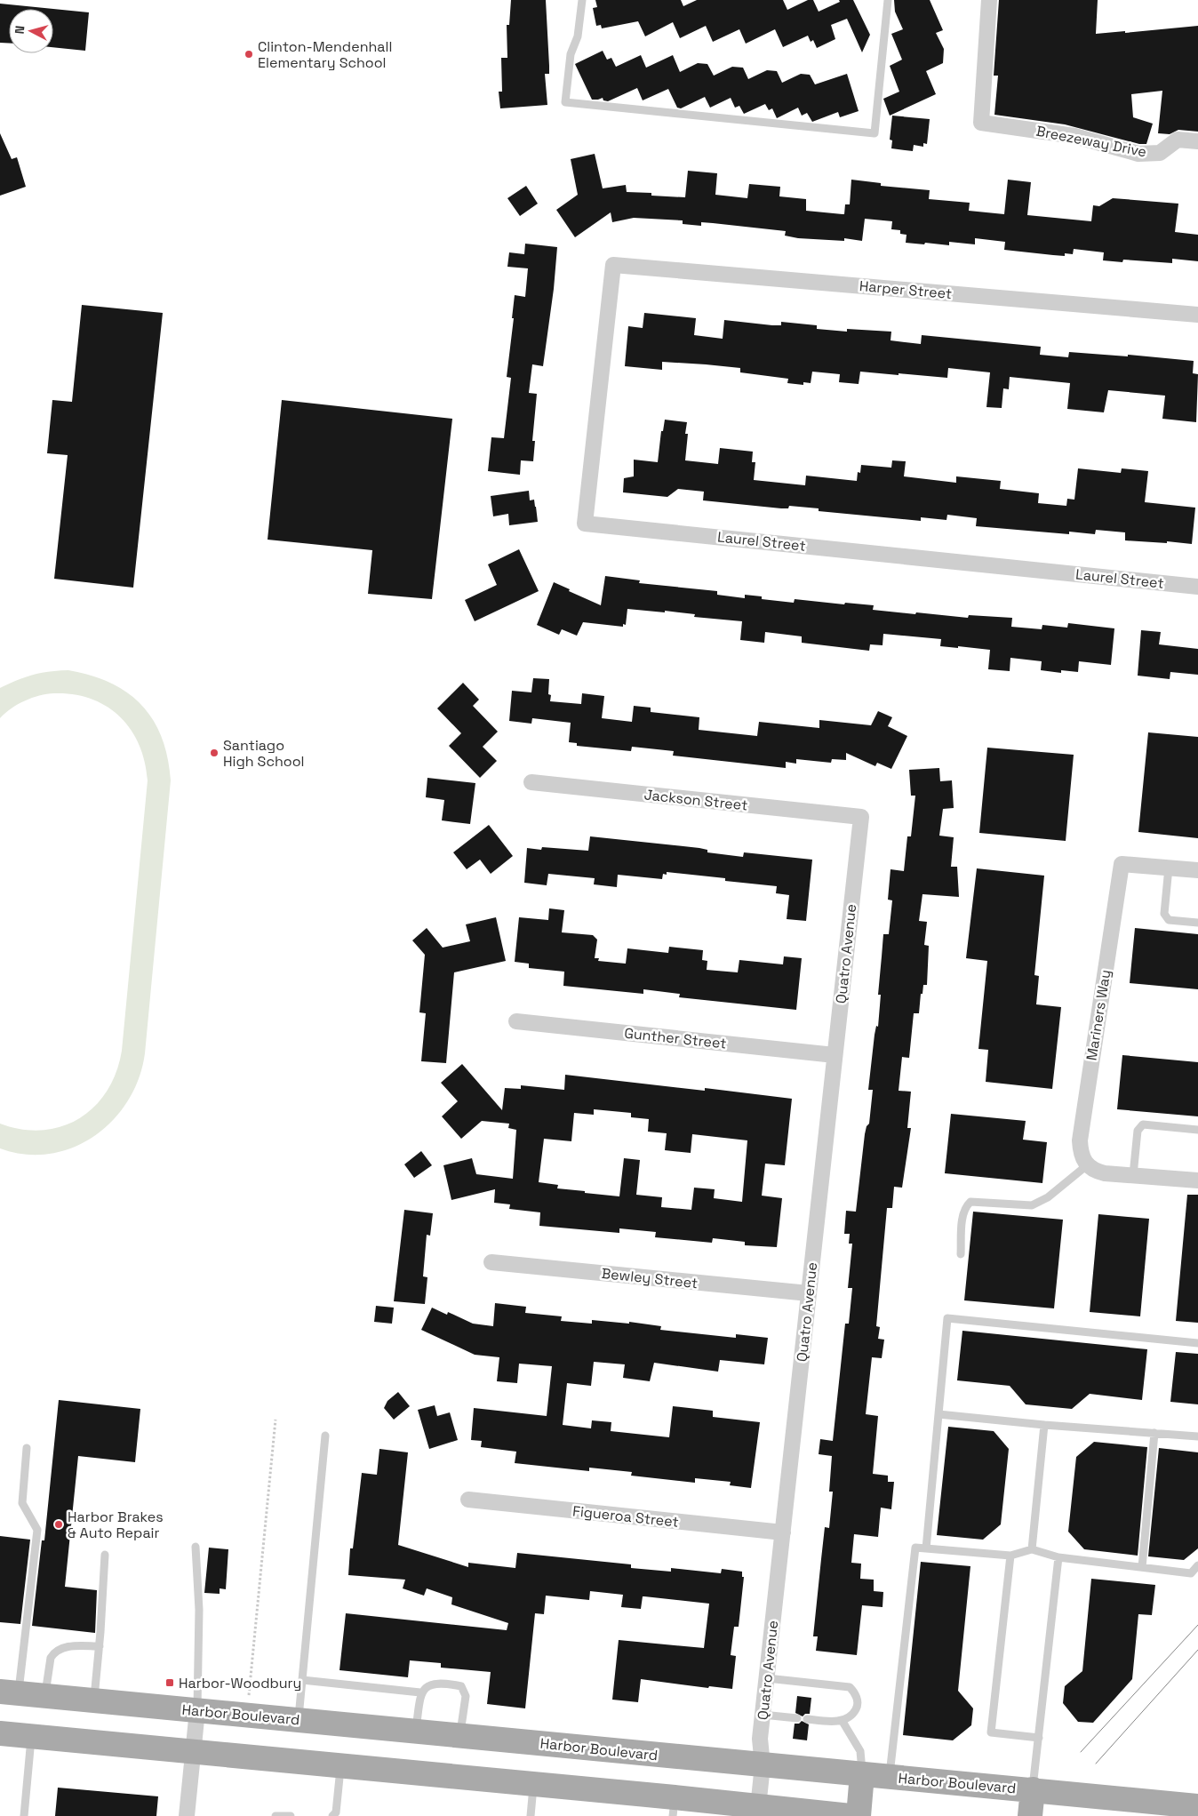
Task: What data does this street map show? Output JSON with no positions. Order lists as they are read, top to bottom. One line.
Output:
{"streets":{"main road":["Harbor Boulevard"],"street":["Breezeway Drive","Harper Street","Laurel Street","Jackson Street","Quatro Avenue","Mariners Way","Gunther Street","Bewley Street","Figueroa Street"]},"crossings":[["Harper Street","Laurel Street"],["Jackson Street","Quatro Avenue"],["Quatro Avenue","Gunther Street"],["Quatro Avenue","Bewley Street"],["Quatro Avenue","Figueroa Street"],["Quatro Avenue","Harbor Boulevard"]],"places":{"other":["Clinton-Mendenhall Elementary School","Santiago High School","Harbor Brakes & Auto Repair"],"transit":["Harbor-Woodbury"]},"north":"left"}
